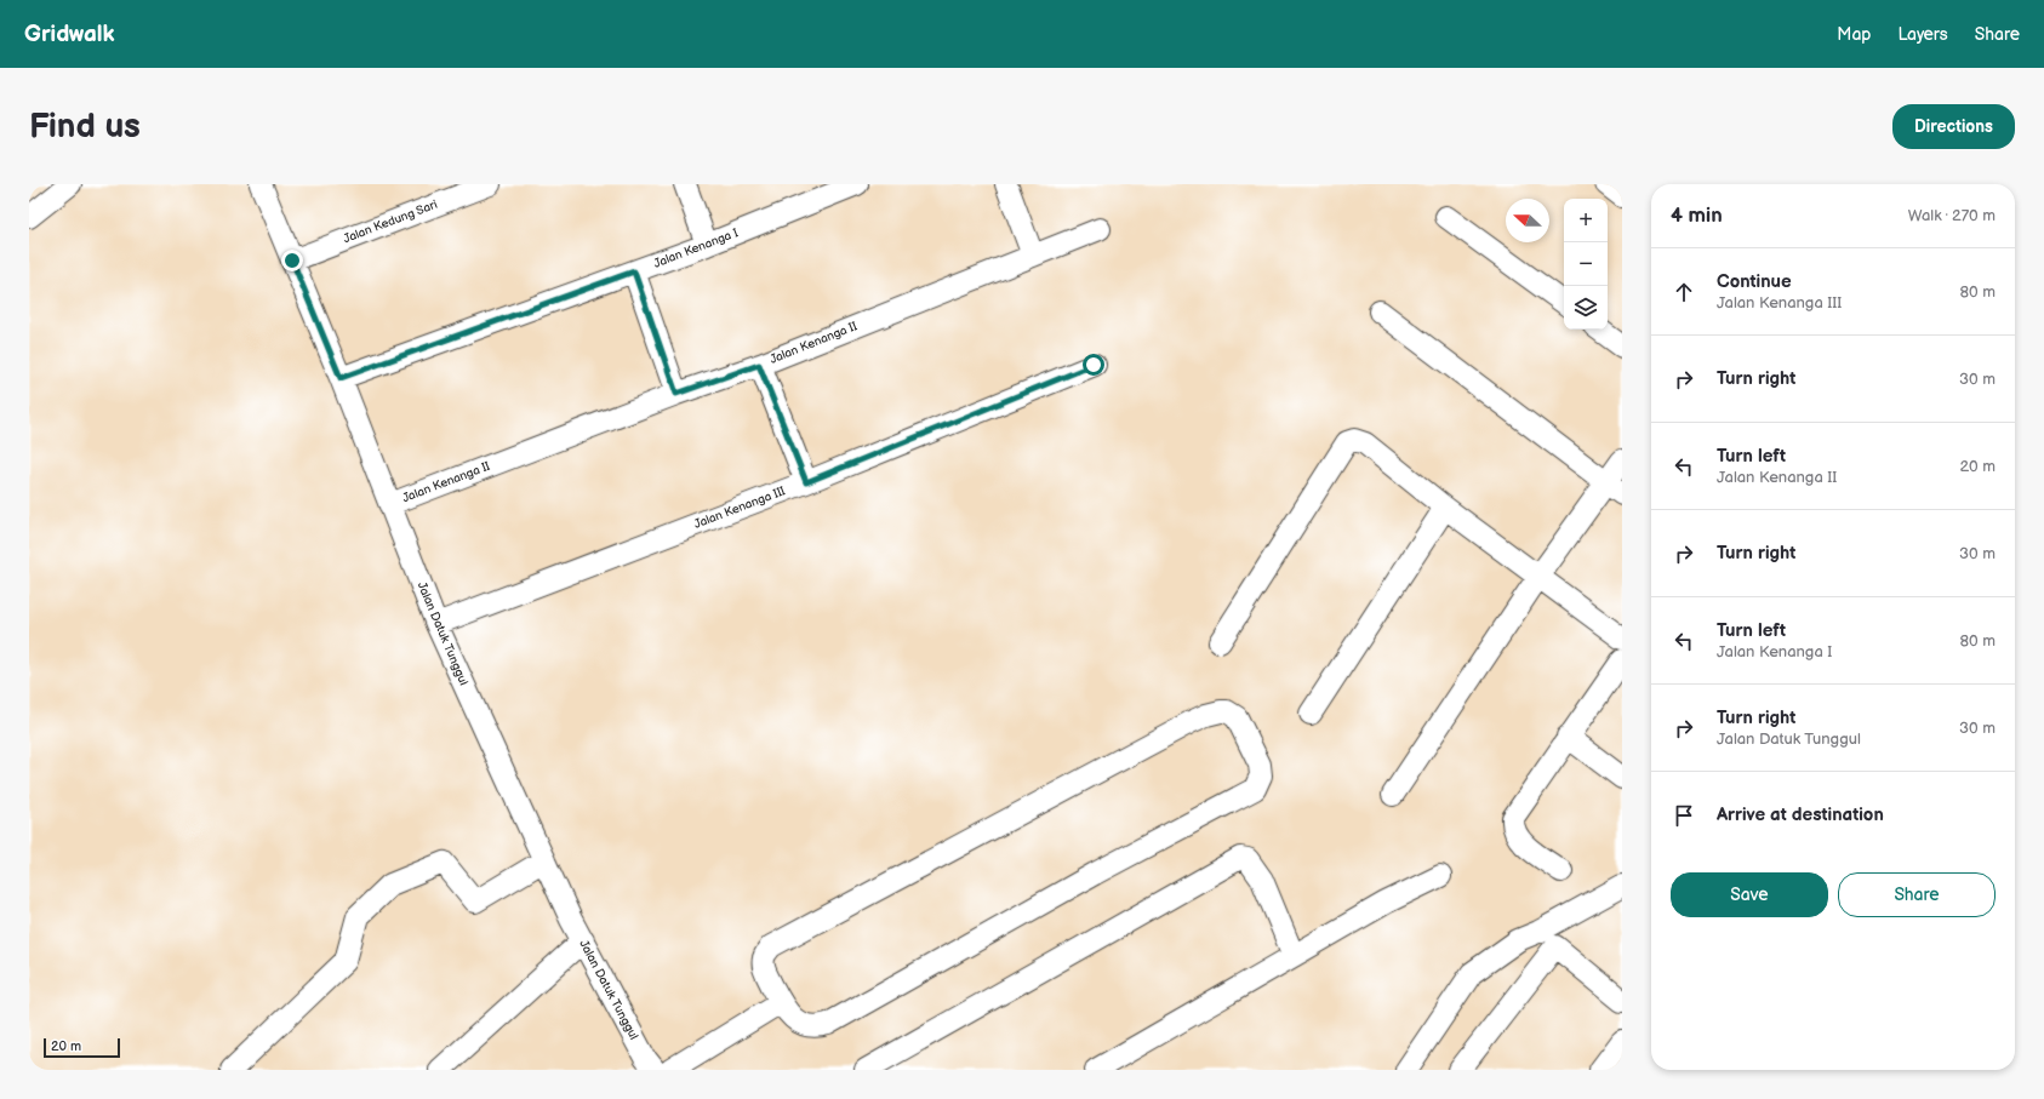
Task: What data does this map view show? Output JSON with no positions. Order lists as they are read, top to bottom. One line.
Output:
{"streets":{"street":["Jalan Kedung Sari","Jalan Kenanga I","Jalan Kenanga II","Jalan Kenanga III","Jalan Datuk Tunggul"]},"crossings":[["Jalan Kedung Sari","Jalan Datuk Tunggul"],["Jalan Kenanga I","Jalan Datuk Tunggul"],["Jalan Kenanga II","Jalan Datuk Tunggul"],["Jalan Kenanga III","Jalan Datuk Tunggul"]],"scale_bar":"20 m","north":"left","page":{"header":"Gridwalk","nav":["Map","Layers","Share"],"buttons":["Directions",["Save","Share"]],"title":"Find us","heading":["4 min","Walk · 270 m"],"map_buttons":["+","−"],"list":[["Continue","Jalan Kenanga III","80 m"],["Turn right","30 m"],["Turn left","Jalan Kenanga II","20 m"],["Turn right","30 m"],["Turn left","Jalan Kenanga I","80 m"],["Turn right","Jalan Datuk Tunggul","30 m"],"Arrive at destination"],"scale":"20 m"}}
